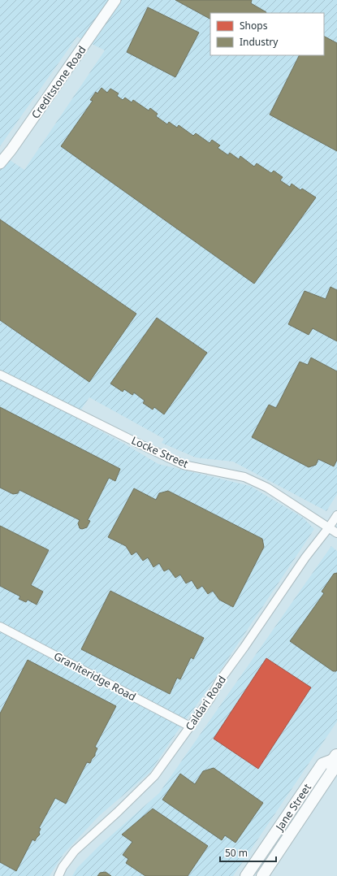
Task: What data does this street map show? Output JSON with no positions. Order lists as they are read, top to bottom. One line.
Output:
{"streets":{"main road":["Jane Street"],"street":["Creditstone Road","Locke Street","Graniteridge Road","Caldari Road"]},"crossings":[["Locke Street","Caldari Road"],["Graniteridge Road","Caldari Road"]],"legend":["Shops","Industry"],"scale_bar":"50 m"}
